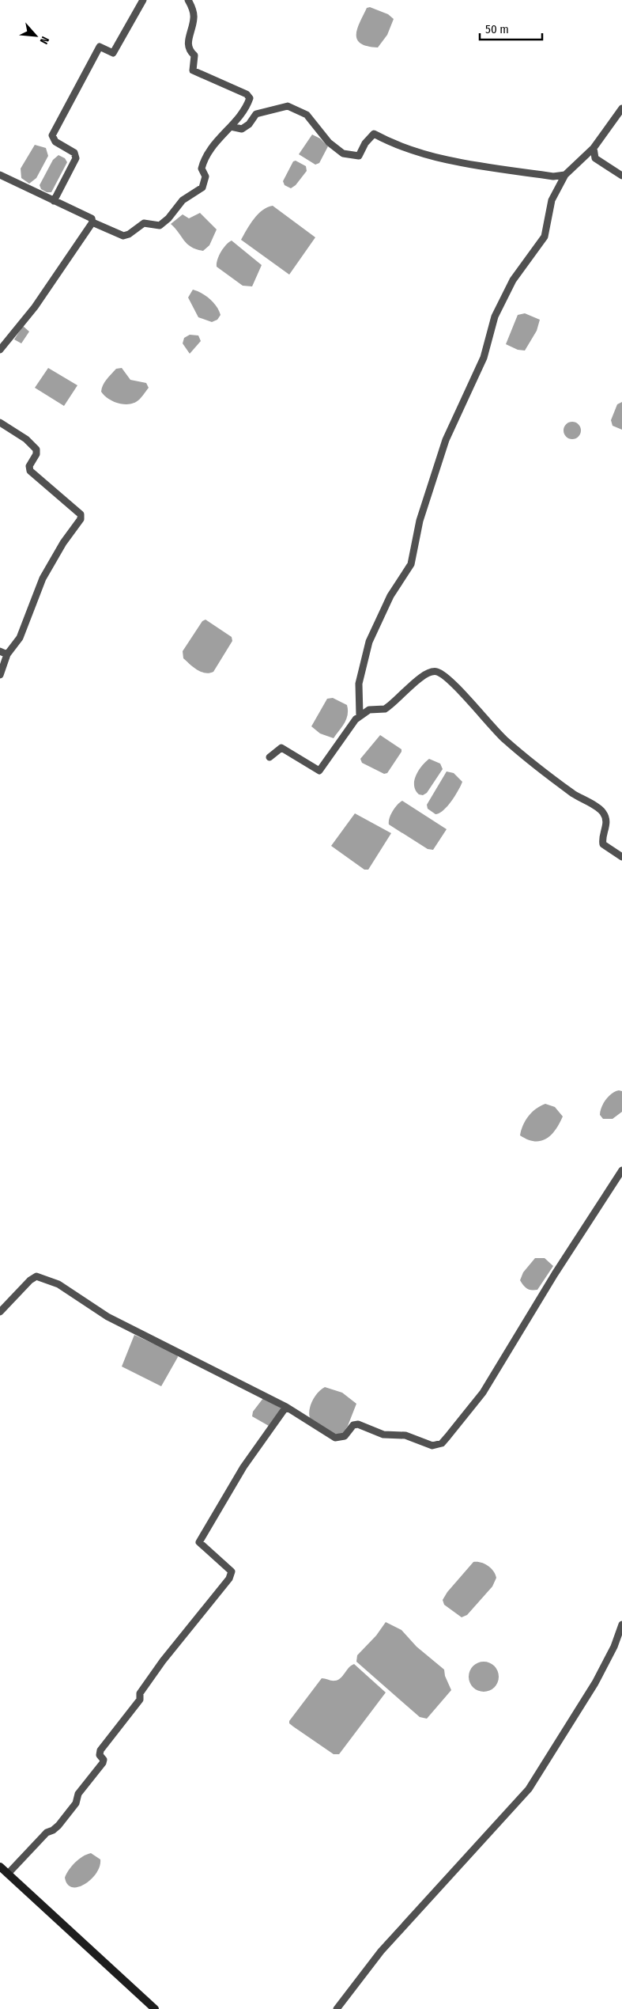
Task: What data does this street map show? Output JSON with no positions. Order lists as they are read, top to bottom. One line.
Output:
{"scale_bar":"50 m","north":"bottom right"}
